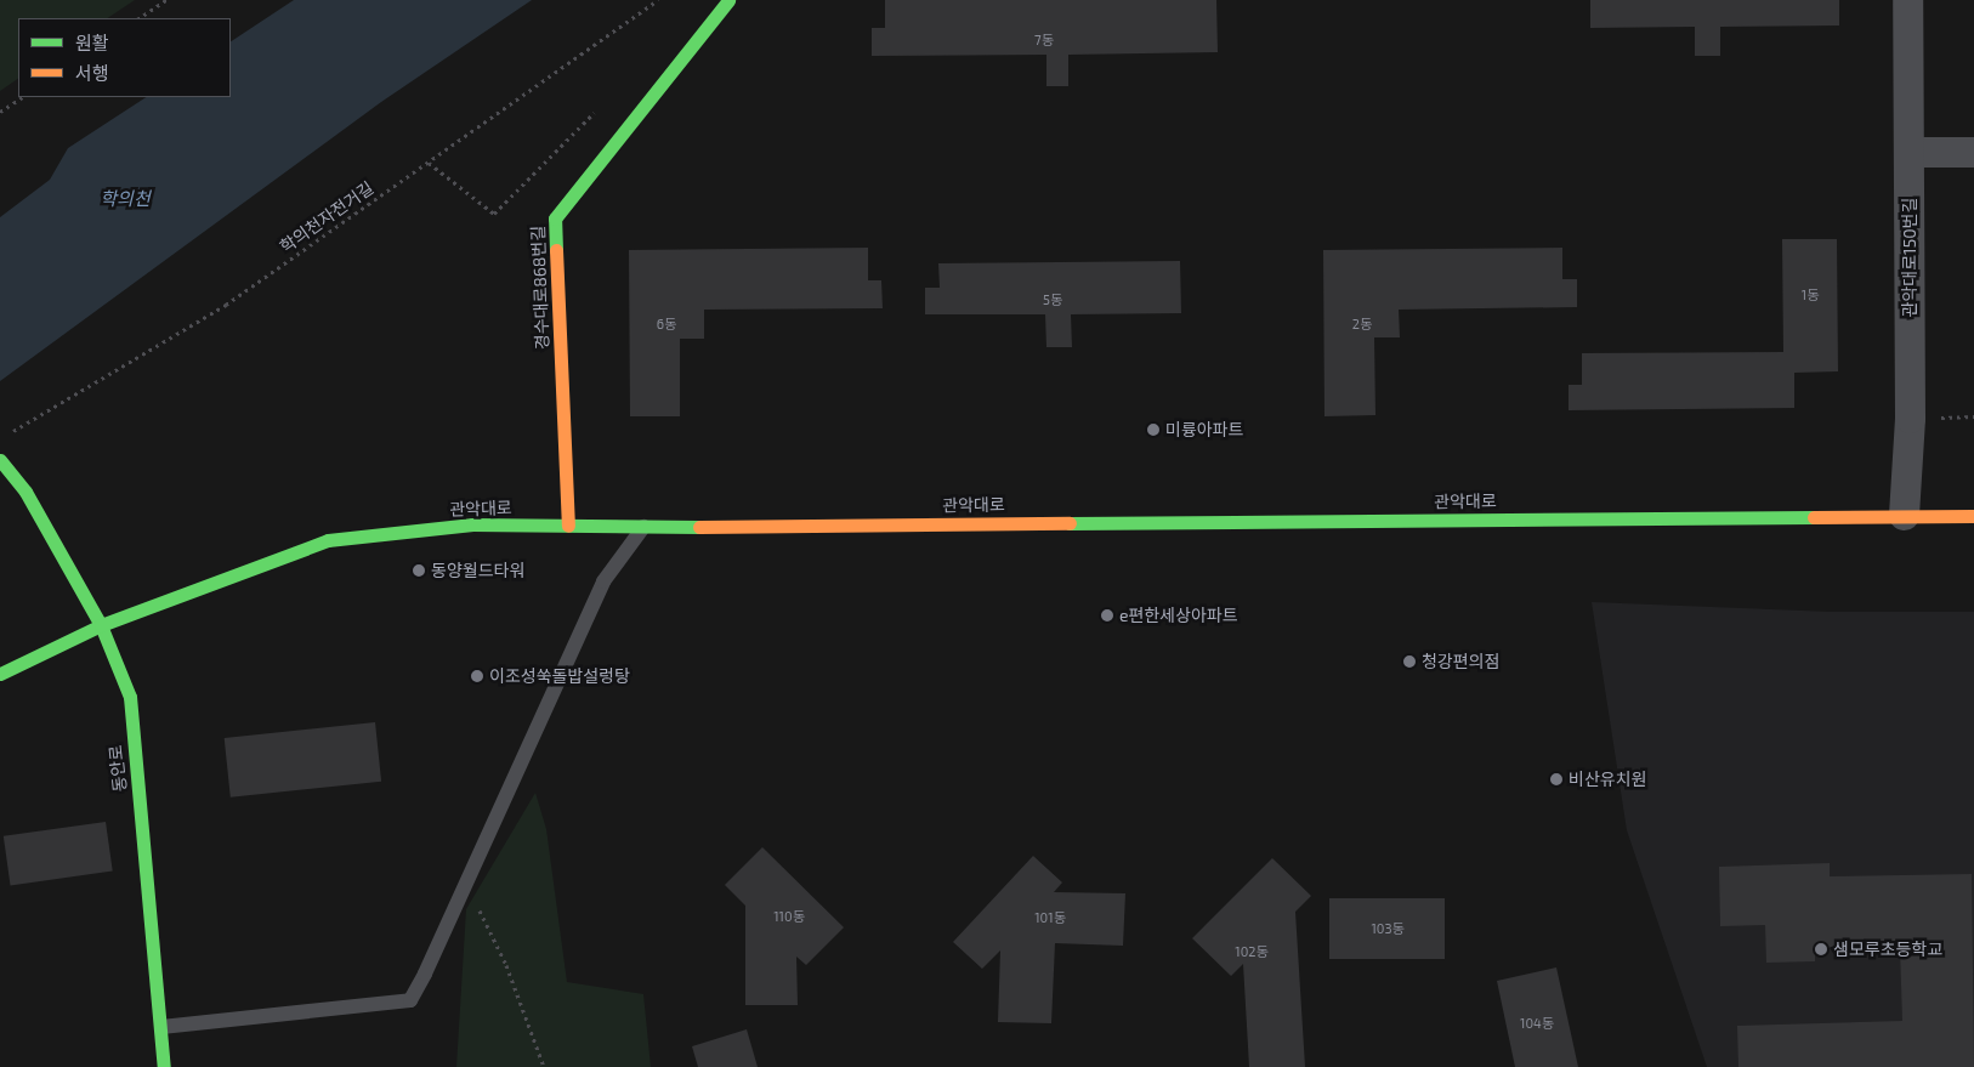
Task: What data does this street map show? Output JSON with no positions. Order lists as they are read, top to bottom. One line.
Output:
{"streets":{"main road":["경수대로868번길","관악대로","동안로"],"street":["관악대로150번길"],"path":["학의천자전거길"]},"crossings":[["관악대로150번길","관악대로"],["경수대로868번길","관악대로"],["관악대로","동안로"]],"water":["학의천"],"places":["미륭아파트","동양월드타워","e편한세상아파트","청강편의점","이조성쑥돌밥설렁탕","비산유치원","샘모루초등학교"],"house_numbers":["7동","1동","5동","6동","2동","110동","101동","103동","102동","104동"],"legend":["원활","서행"]}
